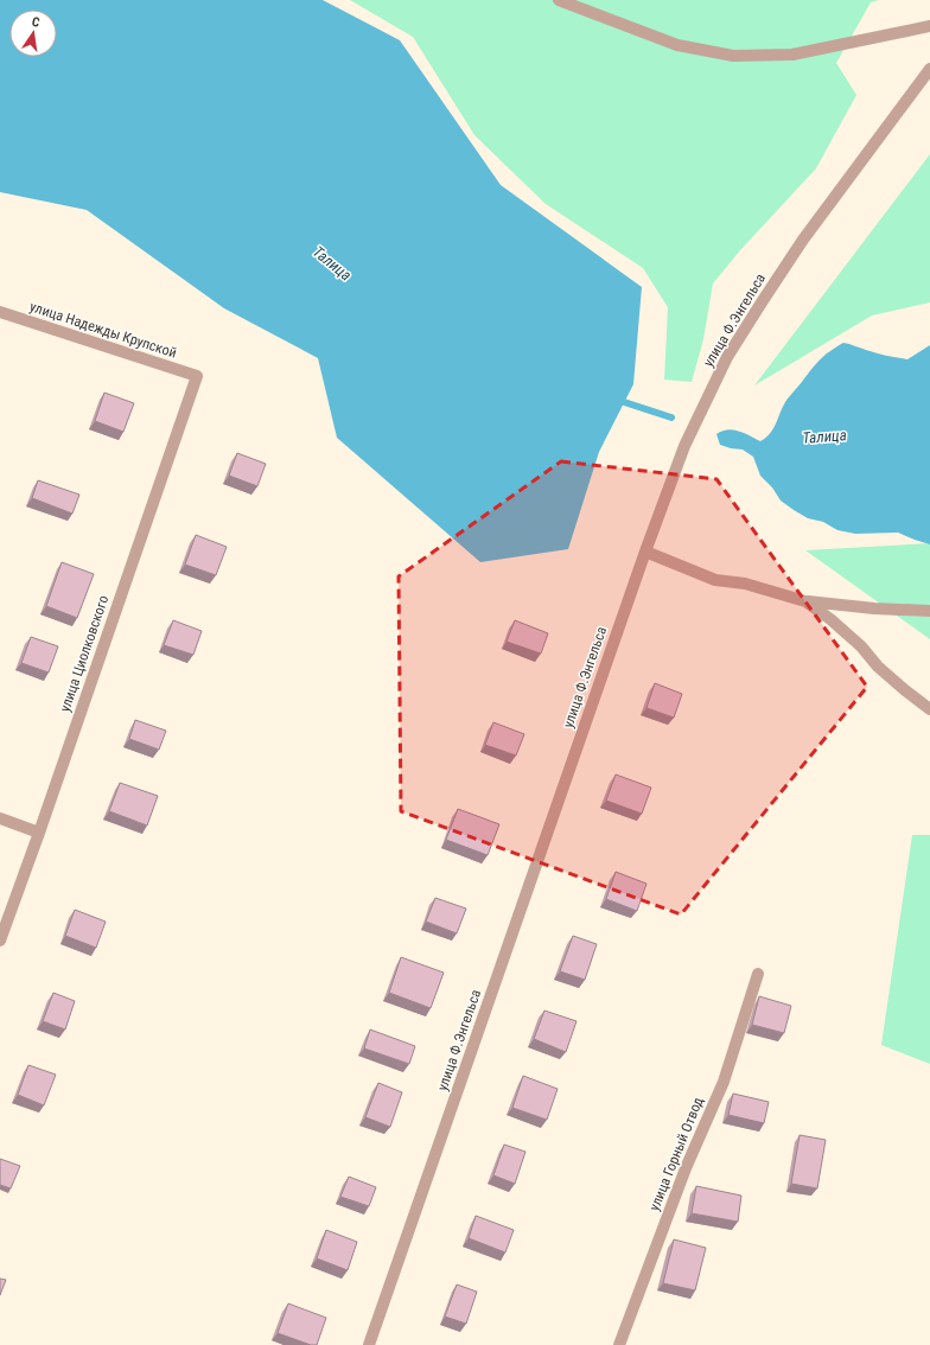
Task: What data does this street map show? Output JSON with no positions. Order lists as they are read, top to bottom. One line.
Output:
{"streets":{"street":["улица Ф.Энгельса","улица Надежды Крупской","улица Циолковского","улица Горный Отвод"]},"crossings":[["улица Надежды Крупской","улица Циолковского"]],"water":["Талица"],"north":"top"}
